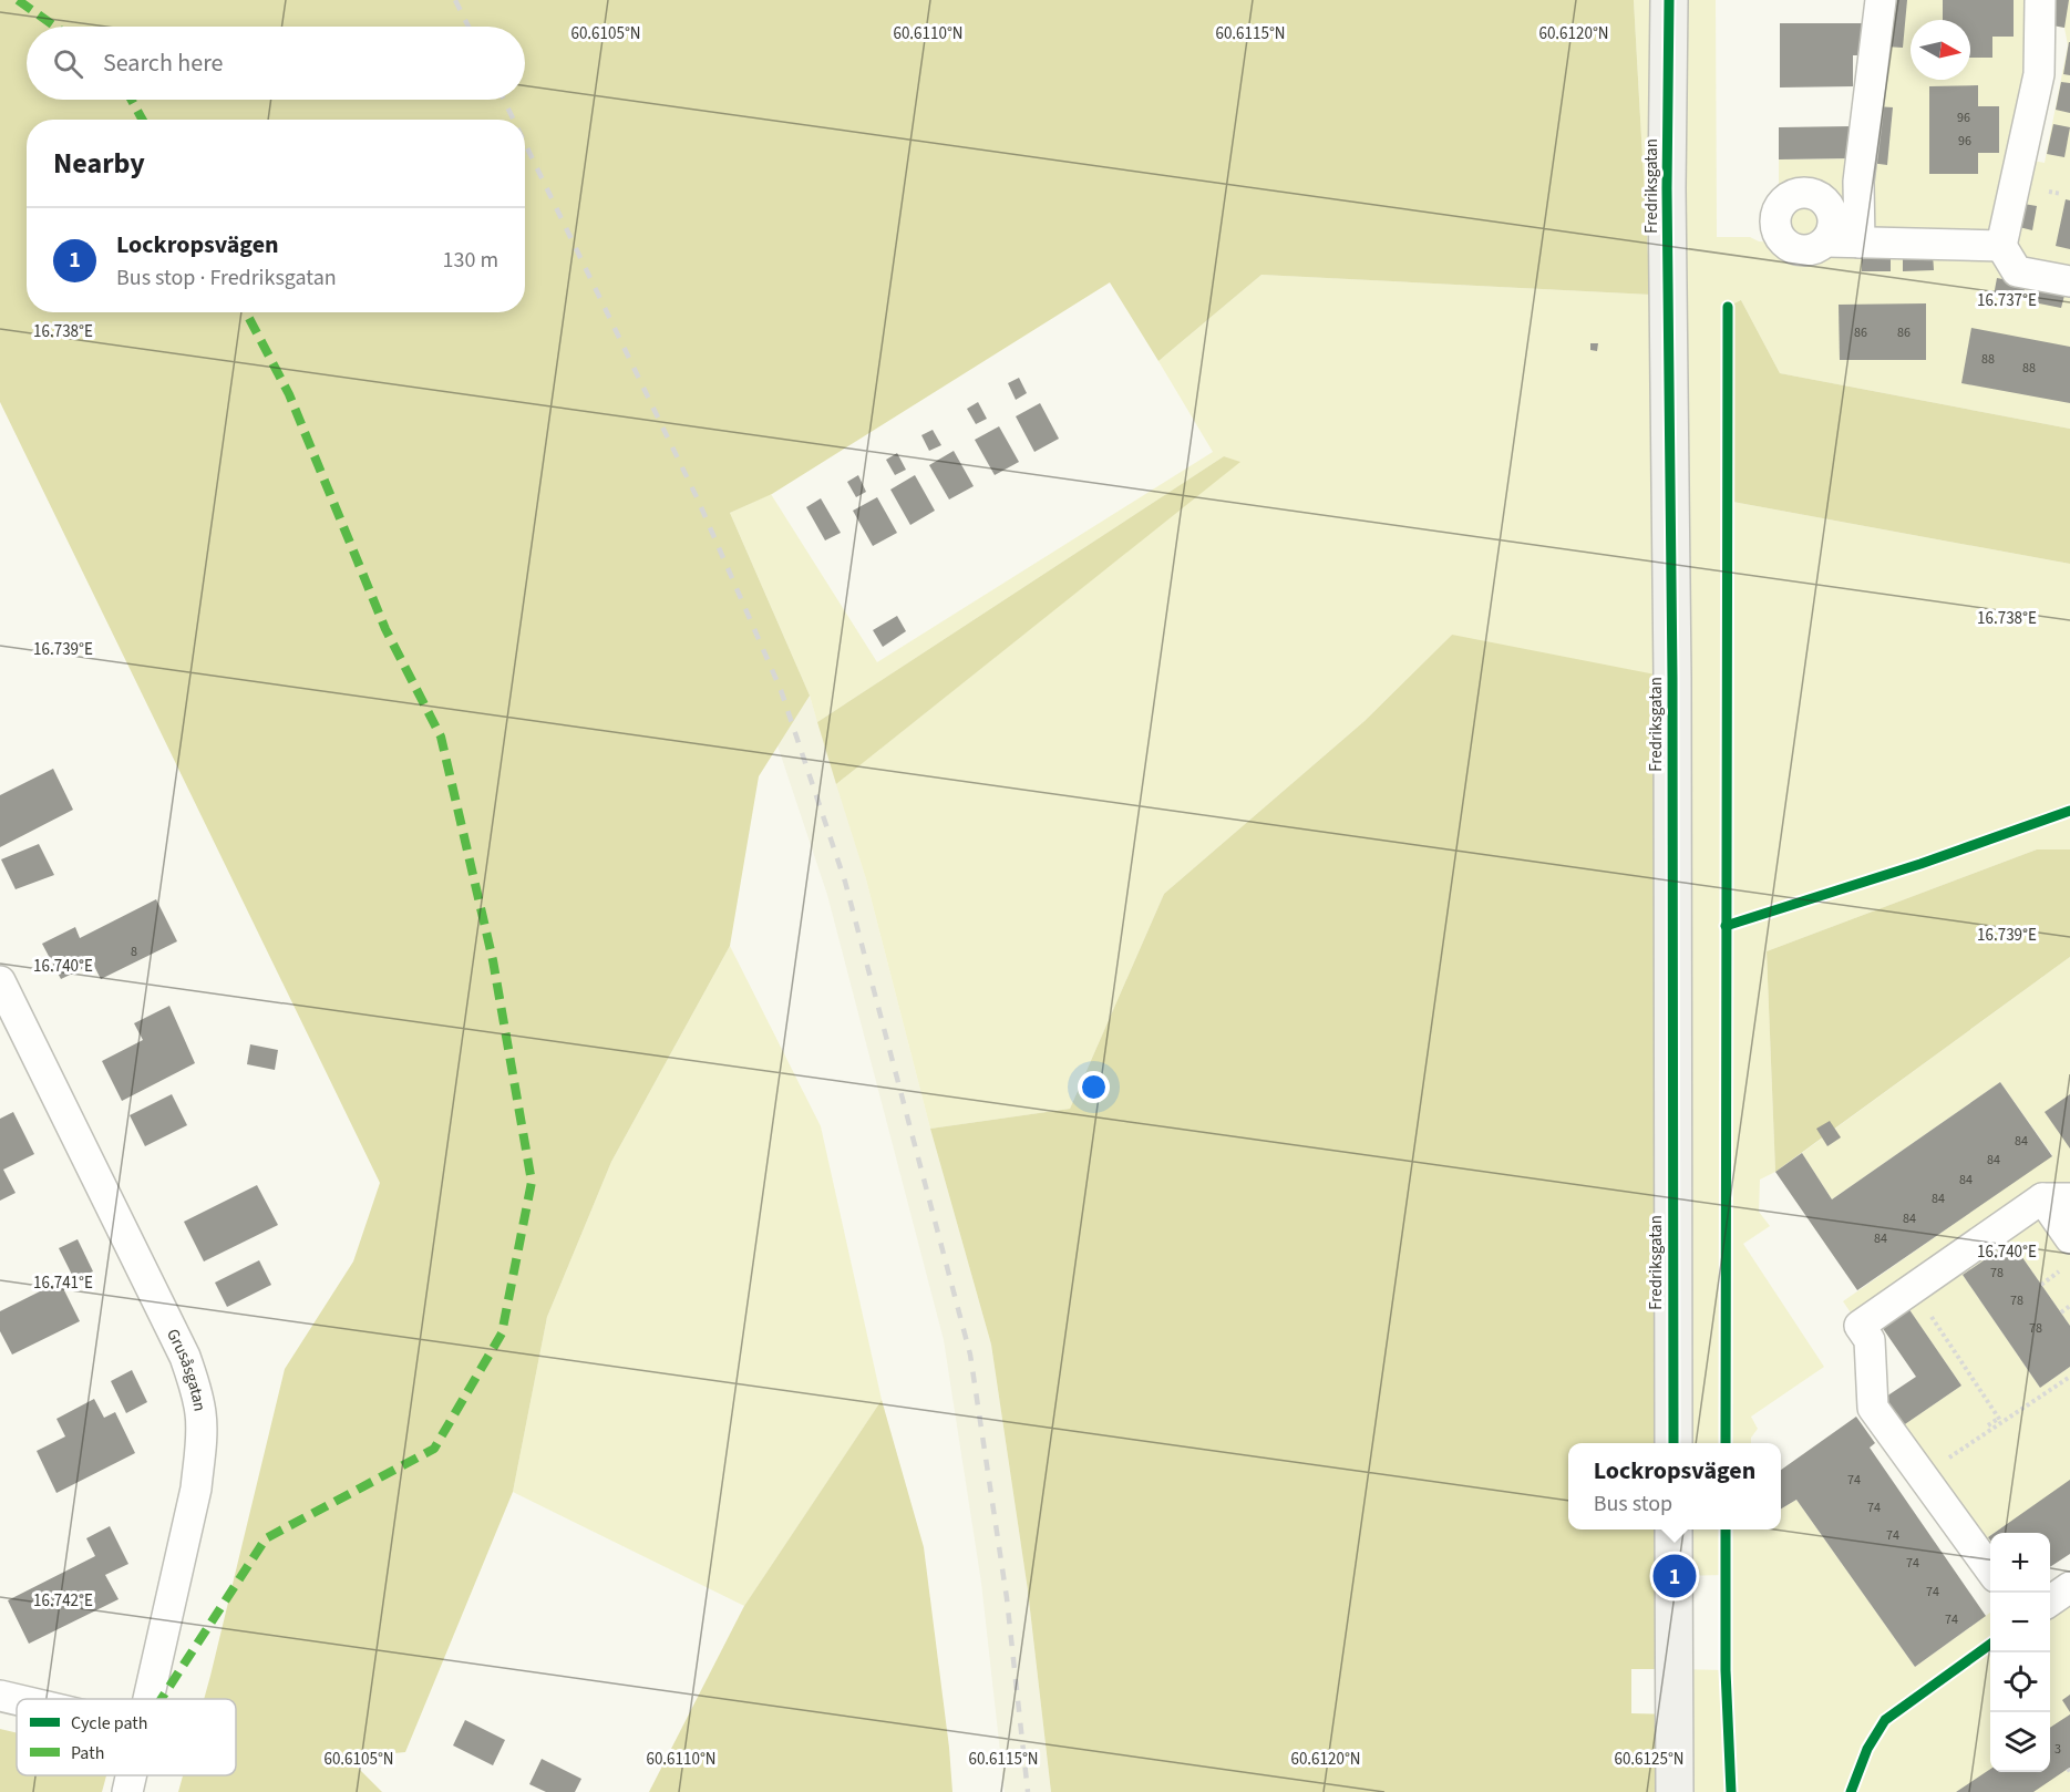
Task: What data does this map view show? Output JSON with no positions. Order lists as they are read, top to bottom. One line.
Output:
{"streets":{"street":["Fredriksgatan","Grusåsgatan"]},"house_numbers":["96","96","86","86","88","88","8","84","84","84","84","84","84","78","78","78","74","74","74","74","74","74","3"],"legend":["Cycle path","Path"],"north":"right","page":{"search":"Search here","heading":"Nearby","list":[{"mark":"1","name":"Lockropsvägen","note":"Bus stop · Fredriksgatan","value":"130 m"}],"popup":["Lockropsvägen","Bus stop"],"map_buttons":["+","−"],"pins":"1"},"coordinates":["60.6105°N","60.6110°N","60.6115°N","60.6120°N","16.737°E","16.738°E","16.739°E","16.740°E","16.741°E","16.742°E","60.6125°N"]}
